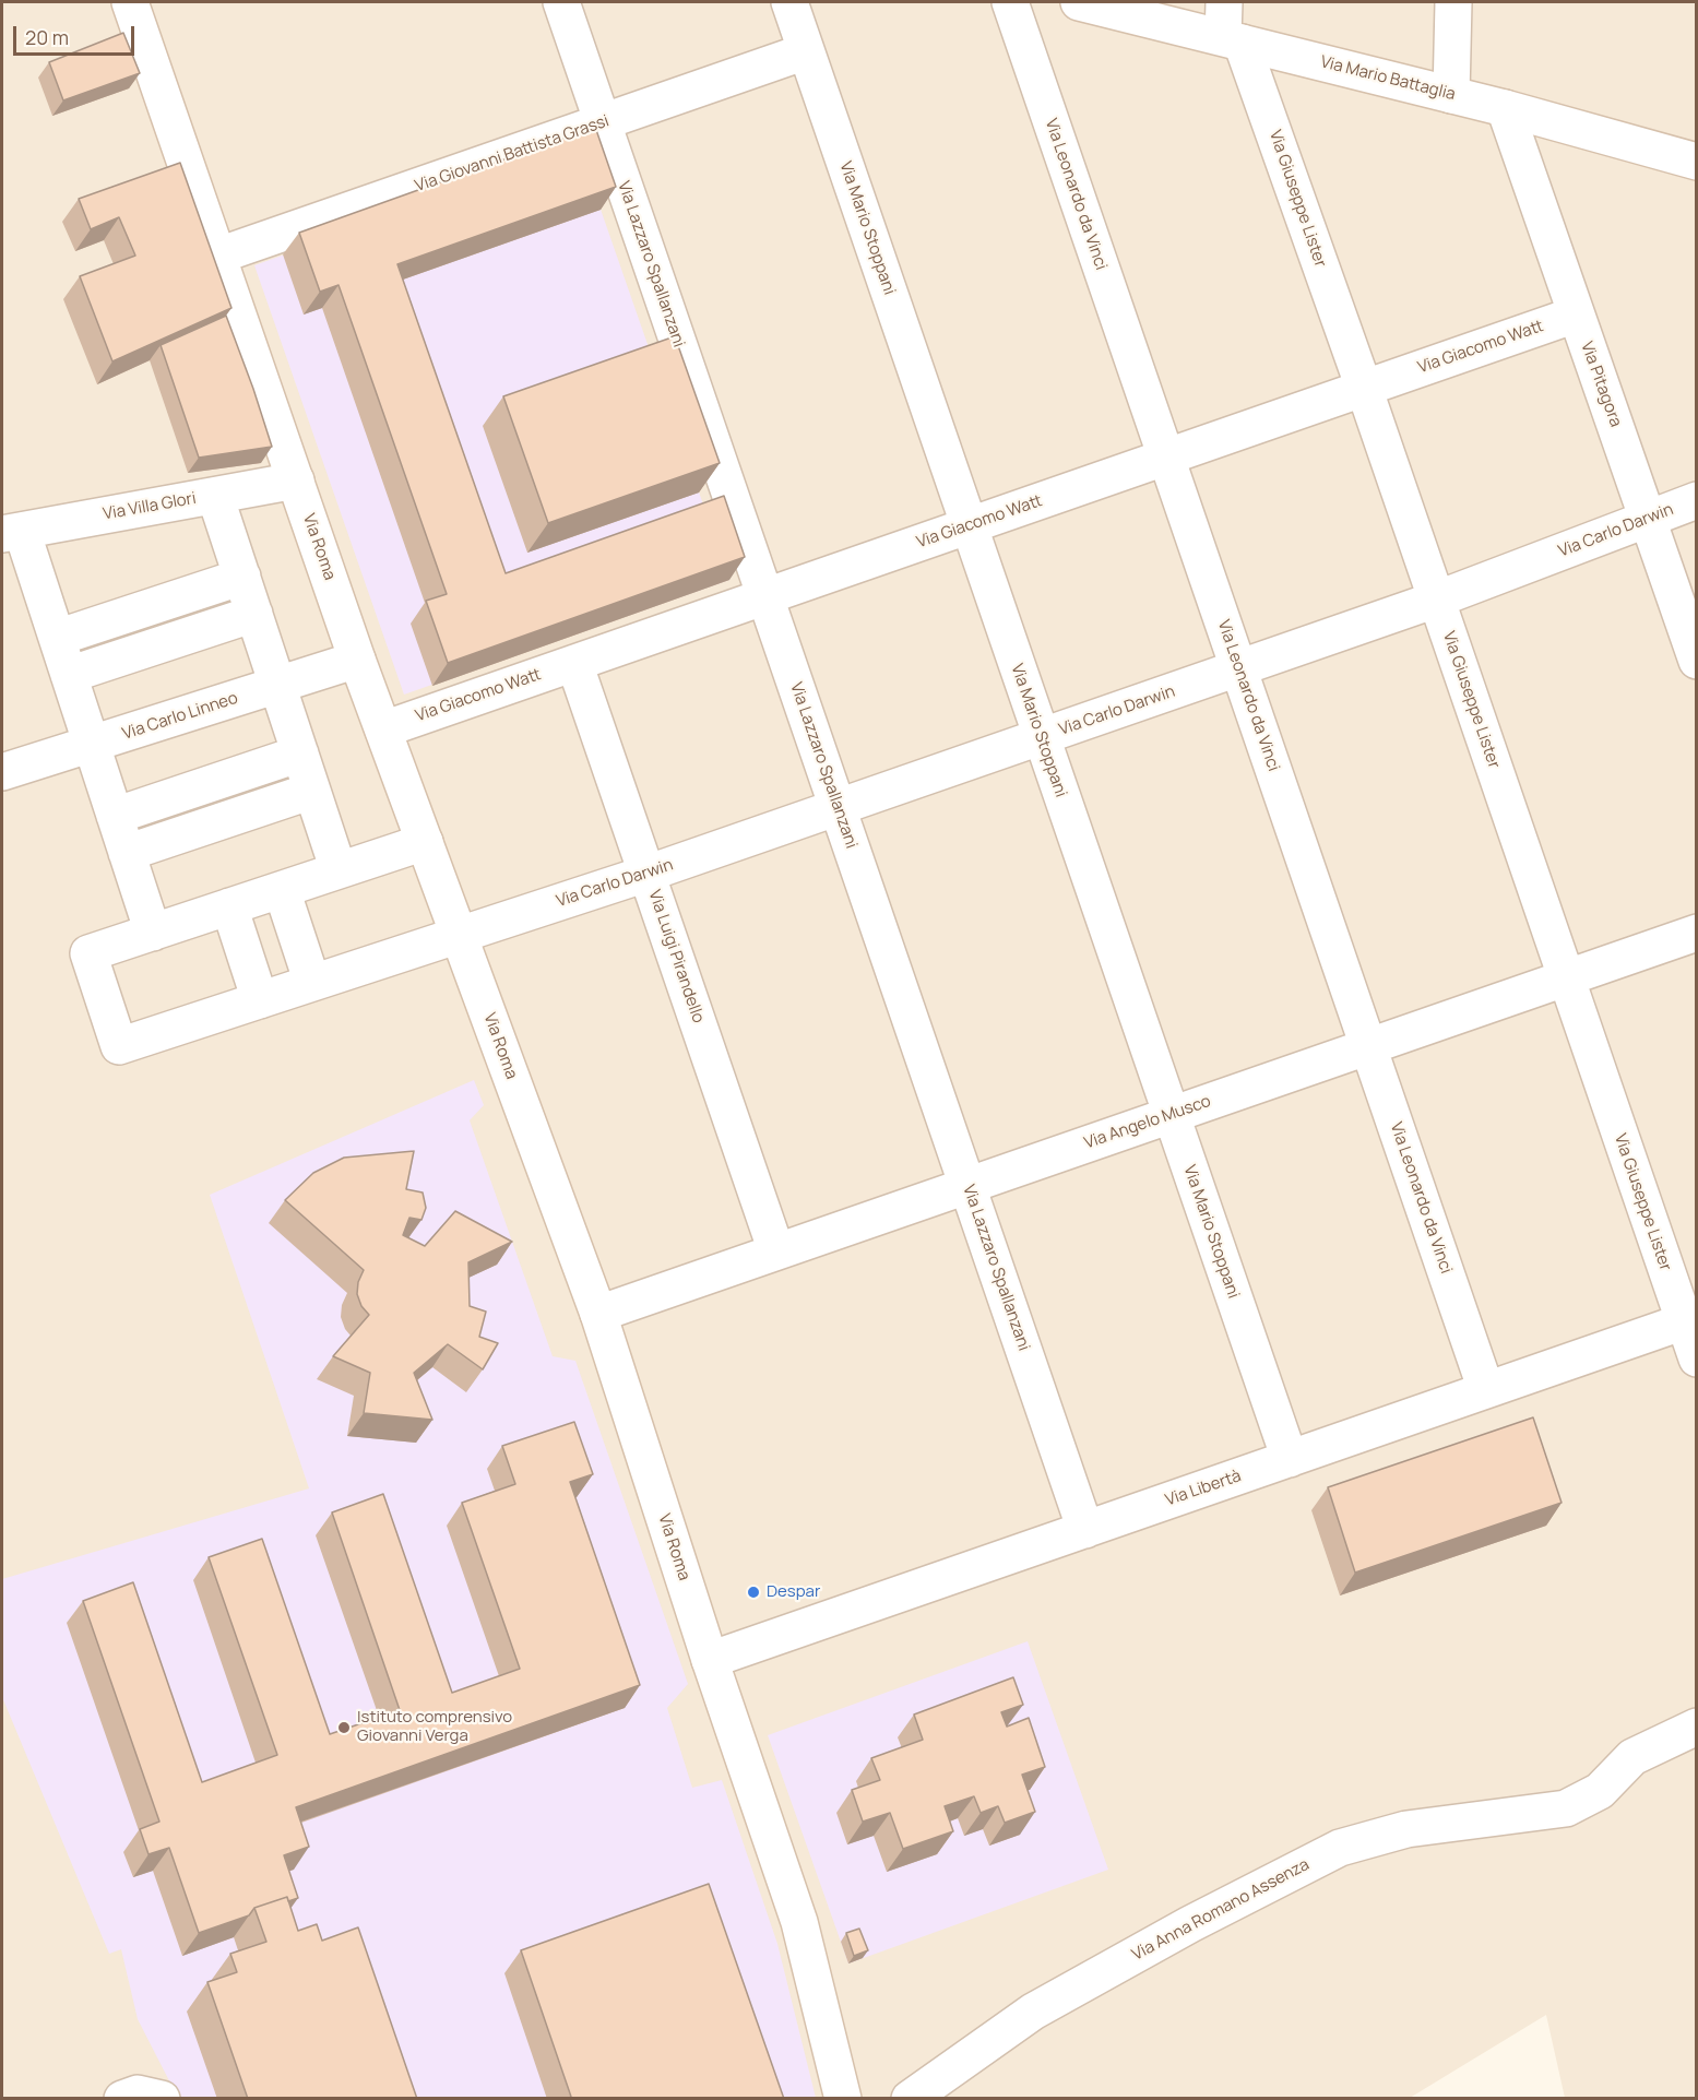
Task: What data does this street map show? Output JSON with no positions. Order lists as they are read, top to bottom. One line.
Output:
{"streets":{"street":["Via Mario Battaglia","Via Giovanni Battista Grassi","Via Leonardo da Vinci","Via Giuseppe Lister","Via Mario Stoppani","Via Lazzaro Spallanzani","Via Giacomo Watt","Via Pitagora","Via Villa Glori","Via Carlo Darwin","Via Roma","Via Carlo Linneo","Via Luigi Pirandello","Via Angelo Musco","Via Libertà","Via Anna Romano Assenza"]},"crossings":[["Via Mario Battaglia","Via Giuseppe Lister"],["Via Mario Battaglia","Via Pitagora"],["Via Giovanni Battista Grassi","Via Mario Stoppani"],["Via Giovanni Battista Grassi","Via Lazzaro Spallanzani"],["Via Giovanni Battista Grassi","Via Roma"],["Via Leonardo da Vinci","Via Giacomo Watt"],["Via Leonardo da Vinci","Via Carlo Darwin"],["Via Leonardo da Vinci","Via Angelo Musco"],["Via Leonardo da Vinci","Via Libertà"],["Via Giuseppe Lister","Via Giacomo Watt"],["Via Giuseppe Lister","Via Carlo Darwin"],["Via Giuseppe Lister","Via Angelo Musco"],["Via Giuseppe Lister","Via Libertà"],["Via Mario Stoppani","Via Giacomo Watt"],["Via Mario Stoppani","Via Carlo Darwin"],["Via Mario Stoppani","Via Angelo Musco"],["Via Mario Stoppani","Via Libertà"],["Via Lazzaro Spallanzani","Via Giacomo Watt"],["Via Lazzaro Spallanzani","Via Carlo Darwin"],["Via Lazzaro Spallanzani","Via Angelo Musco"],["Via Lazzaro Spallanzani","Via Libertà"],["Via Giacomo Watt","Via Pitagora"],["Via Giacomo Watt","Via Roma"],["Via Giacomo Watt","Via Luigi Pirandello"],["Via Pitagora","Via Carlo Darwin"],["Via Villa Glori","Via Roma"],["Via Carlo Darwin","Via Roma"],["Via Carlo Darwin","Via Luigi Pirandello"],["Via Roma","Via Carlo Linneo"],["Via Roma","Via Angelo Musco"],["Via Roma","Via Libertà"],["Via Luigi Pirandello","Via Angelo Musco"]],"places":["Despar","Istituto comprensivo Giovanni Verga"],"scale_bar":"20 m"}
